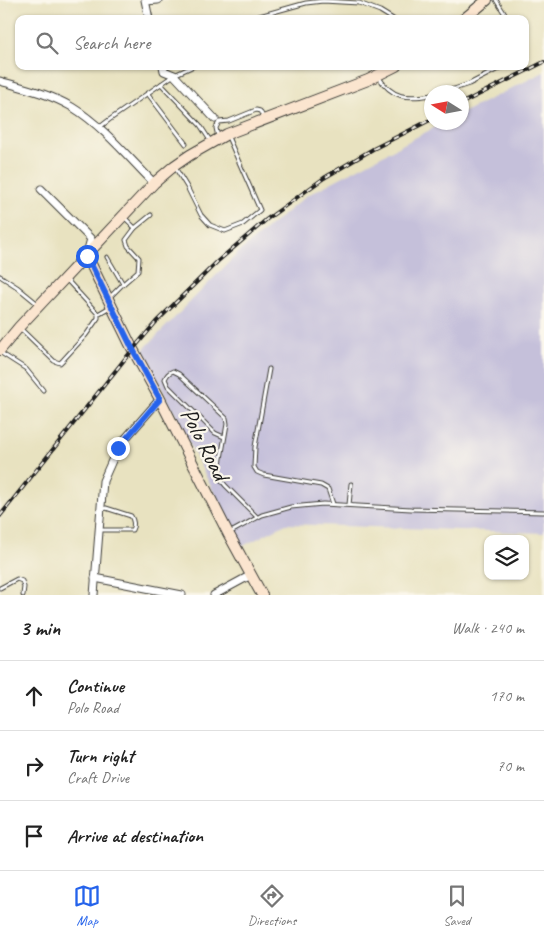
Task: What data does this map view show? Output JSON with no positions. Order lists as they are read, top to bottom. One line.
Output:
{"streets":{"main road":["Polo Road"]},"north":"left","page":{"search":"Search here","heading":["3 min","Walk · 240 m"],"list":[["Continue","Polo Road","170 m"],["Turn right","Craft Drive","70 m"],"Arrive at destination"],"nav":["Map","Directions","Saved"]}}
